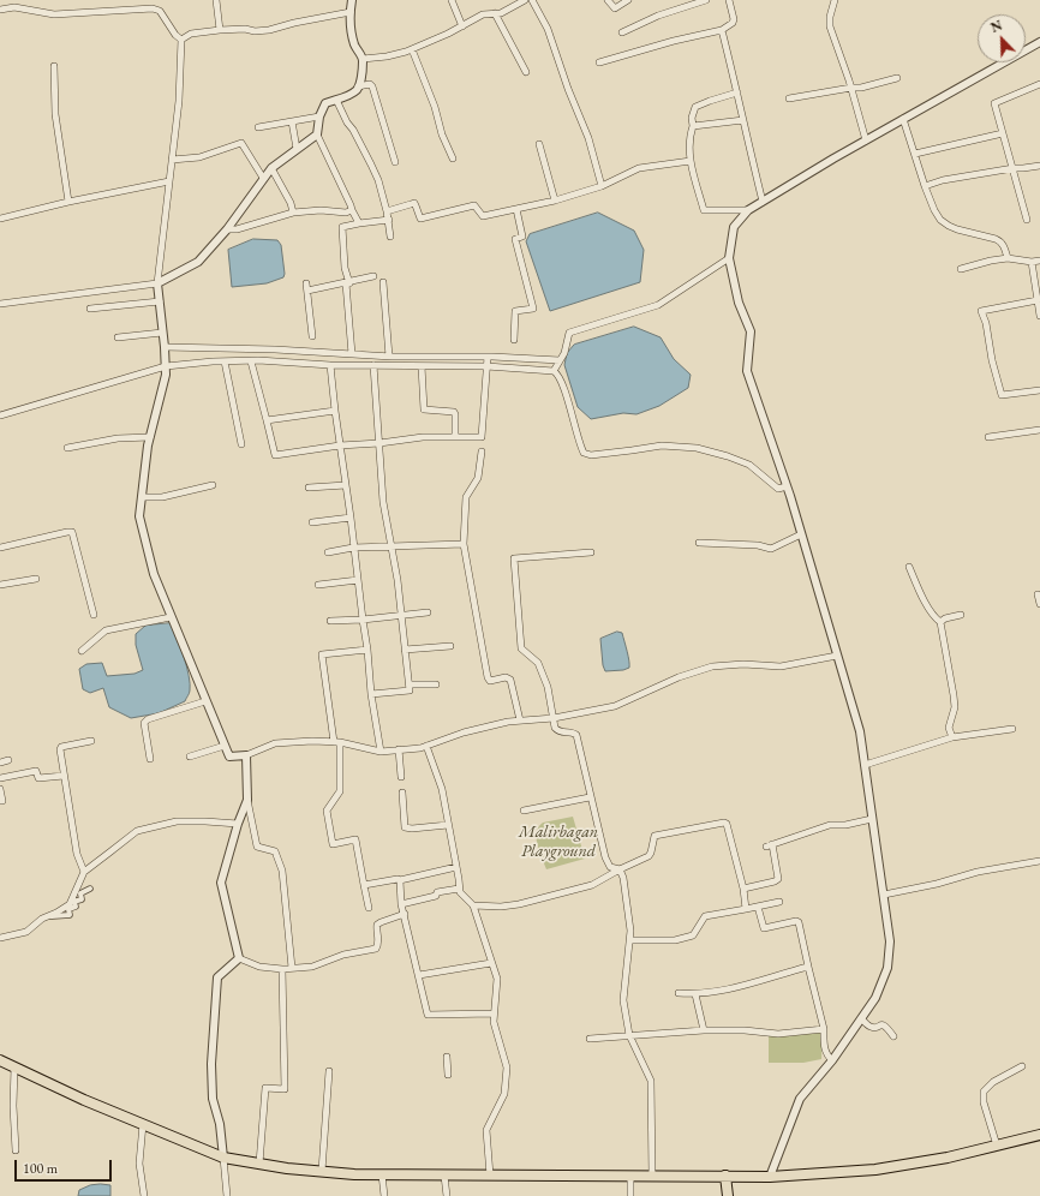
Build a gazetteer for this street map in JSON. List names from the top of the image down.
{
  "parks": ["Malirbagan Playground"],
  "scale_bar": "100 m",
  "north": "top left"
}
